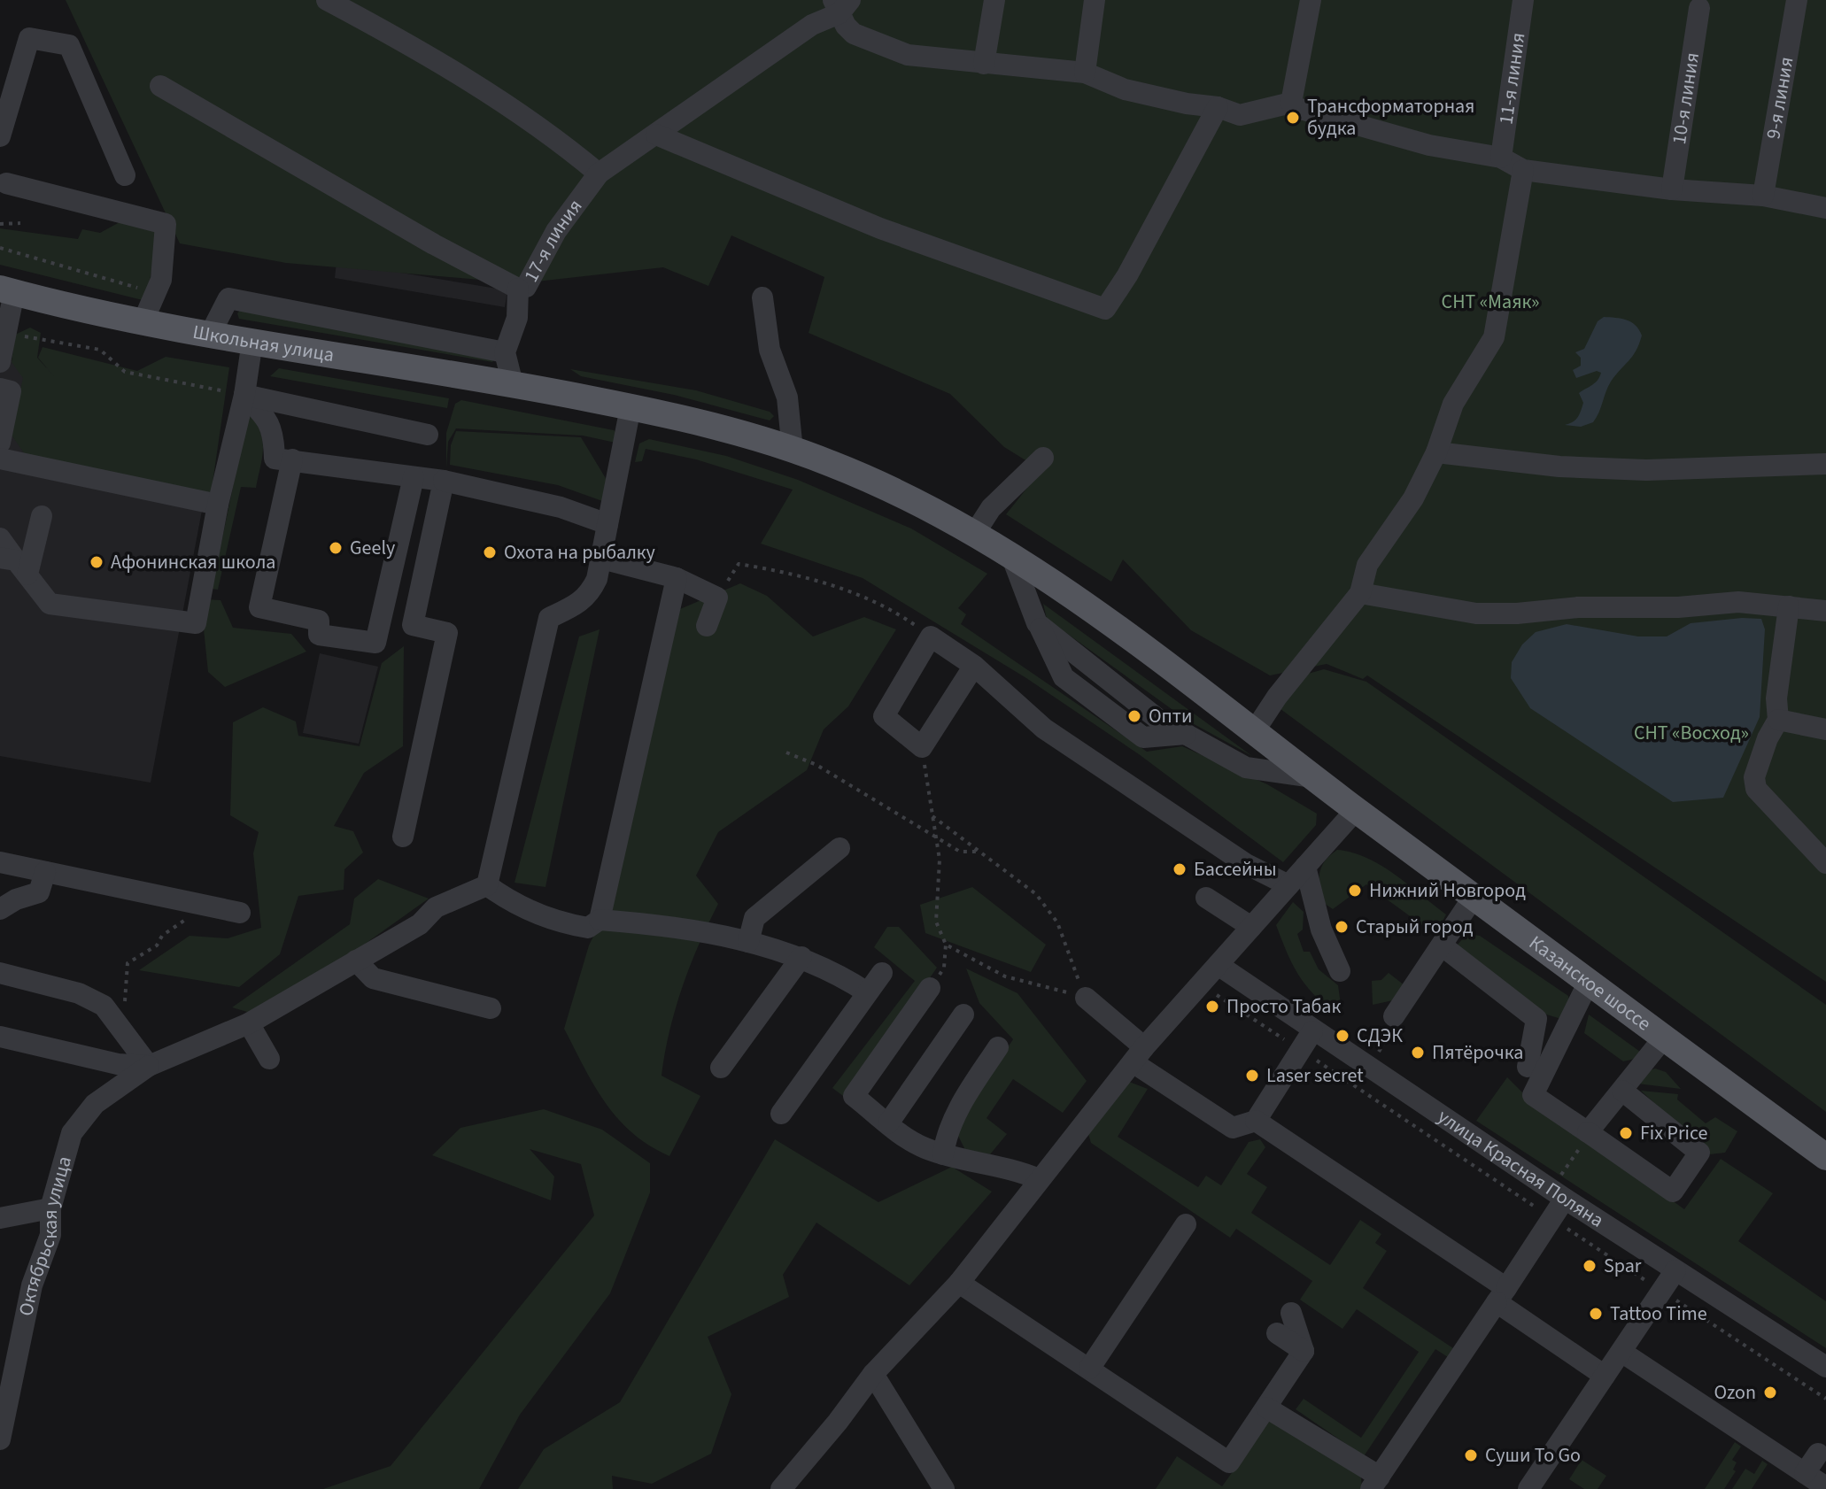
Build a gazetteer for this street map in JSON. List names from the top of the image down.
{
  "streets": {
    "main road": ["Школьная улица", "Казанское шоссе"],
    "street": [
      "11-я линия",
      "9-я линия",
      "10-я линия",
      "17-я линия",
      "улица Красная Поляна",
      "Октябрьская улица"
    ]
  },
  "parks": ["СНТ «Маяк»", "СНТ «Восход»"],
  "places": [
    "Трансформаторная будка",
    "Geely",
    "Охота на рыбалку",
    "Афонинская школа",
    "Опти",
    "Бассейны",
    "Нижний Новгород",
    "Старый город",
    "Просто Табак",
    "СДЭК",
    "Пятёрочка",
    "Laser secret",
    "Fix Price",
    "Spar",
    "Tattoo Time",
    "Ozon",
    "Суши To Go"
  ]
}
